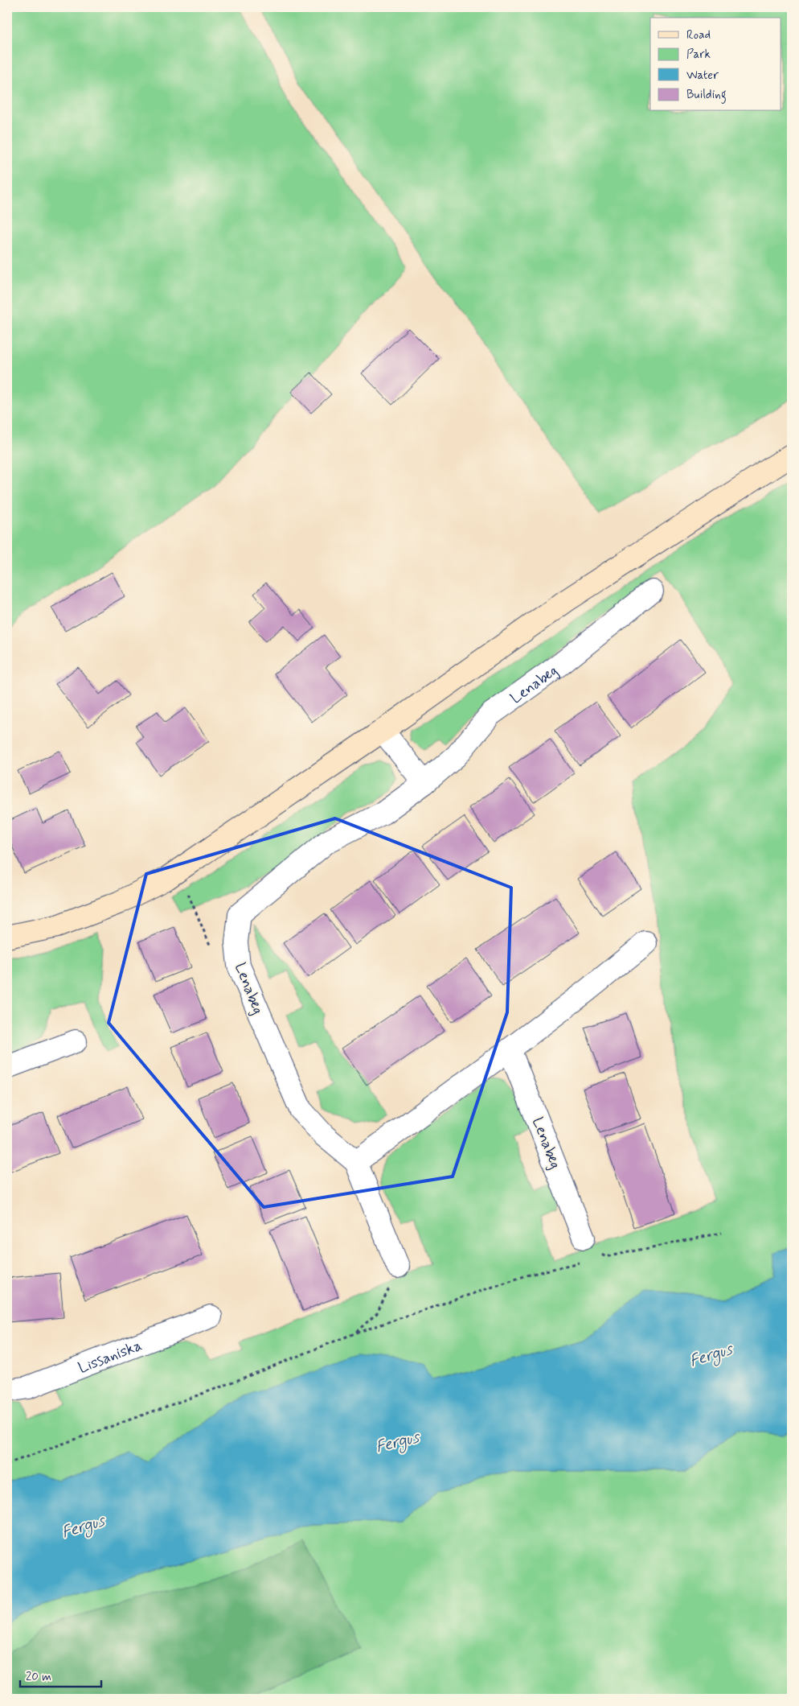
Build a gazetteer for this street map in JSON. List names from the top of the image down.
{
  "streets": {
    "street": ["Lenabeg", "Lissaniska"]
  },
  "water": ["Fergus"],
  "legend": [
    "Road",
    "Park",
    "Water",
    "Building"
  ],
  "scale_bar": "20 m"
}
